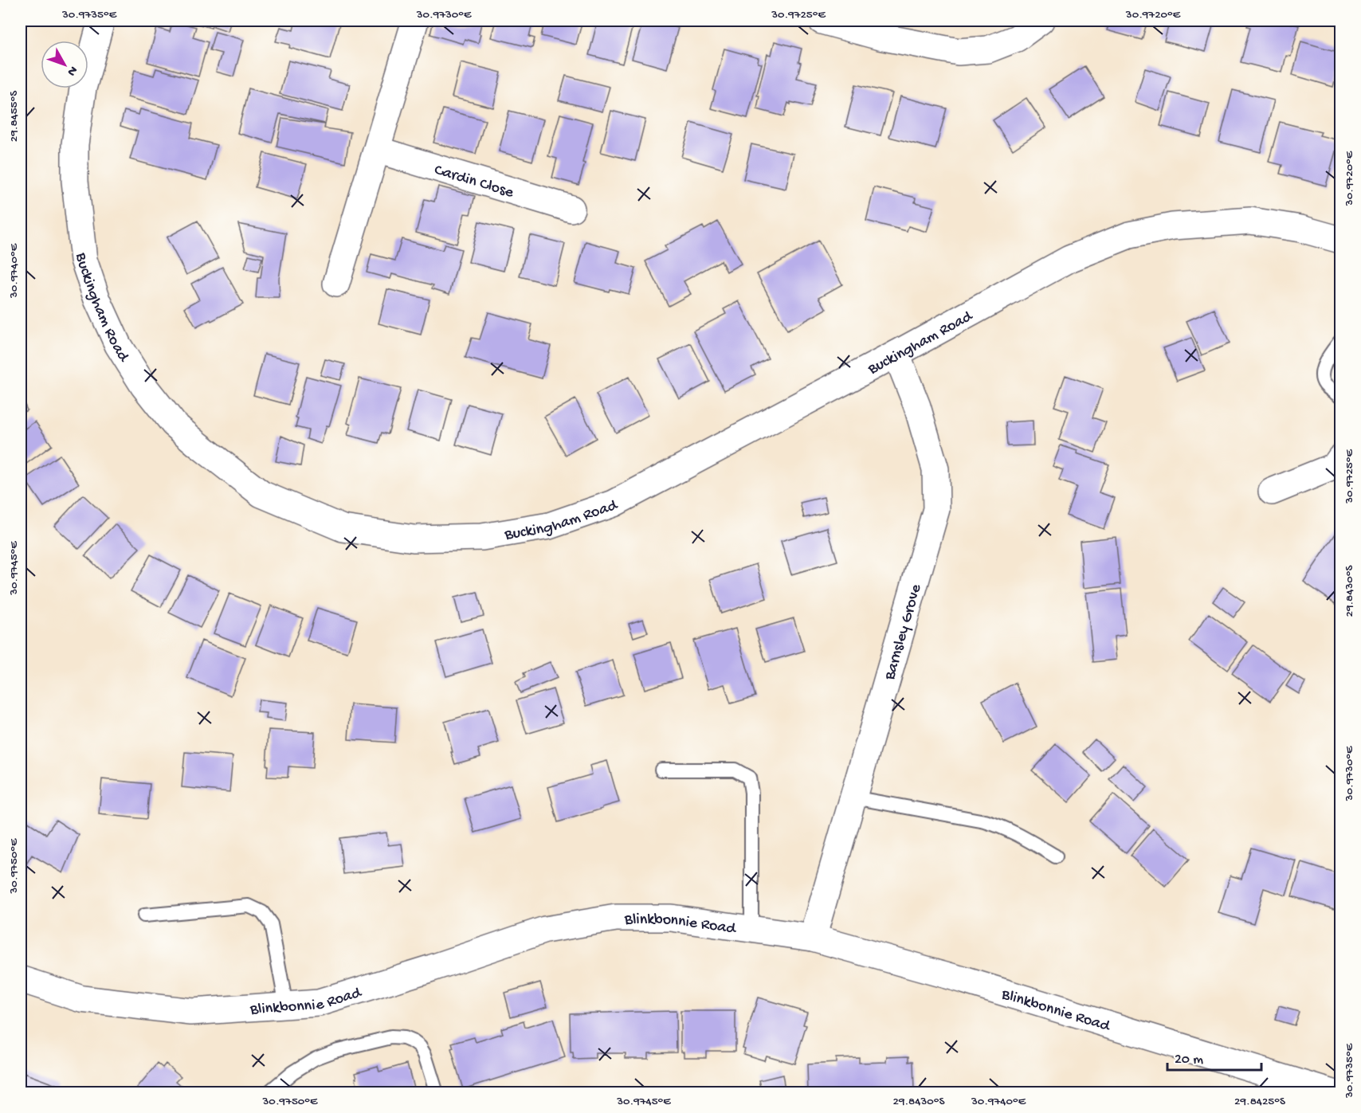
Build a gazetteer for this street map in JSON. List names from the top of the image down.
{
  "streets": {
    "street": [
      "Cardin Close",
      "Buckingham Road",
      "Barnsley Grove",
      "Blinkbonnie Road"
    ]
  },
  "crossings": [
    ["Buckingham Road", "Barnsley Grove"],
    ["Barnsley Grove", "Blinkbonnie Road"]
  ],
  "scale_bar": "20 m",
  "north": "bottom right",
  "coordinates": [
    "30.9735°E",
    "30.9730°E",
    "30.9725°E",
    "30.9720°E",
    "29.8455°S",
    "30.9740°E",
    "30.9745°E",
    "29.8430°S",
    "30.9750°E",
    "29.8425°S"
  ]
}
